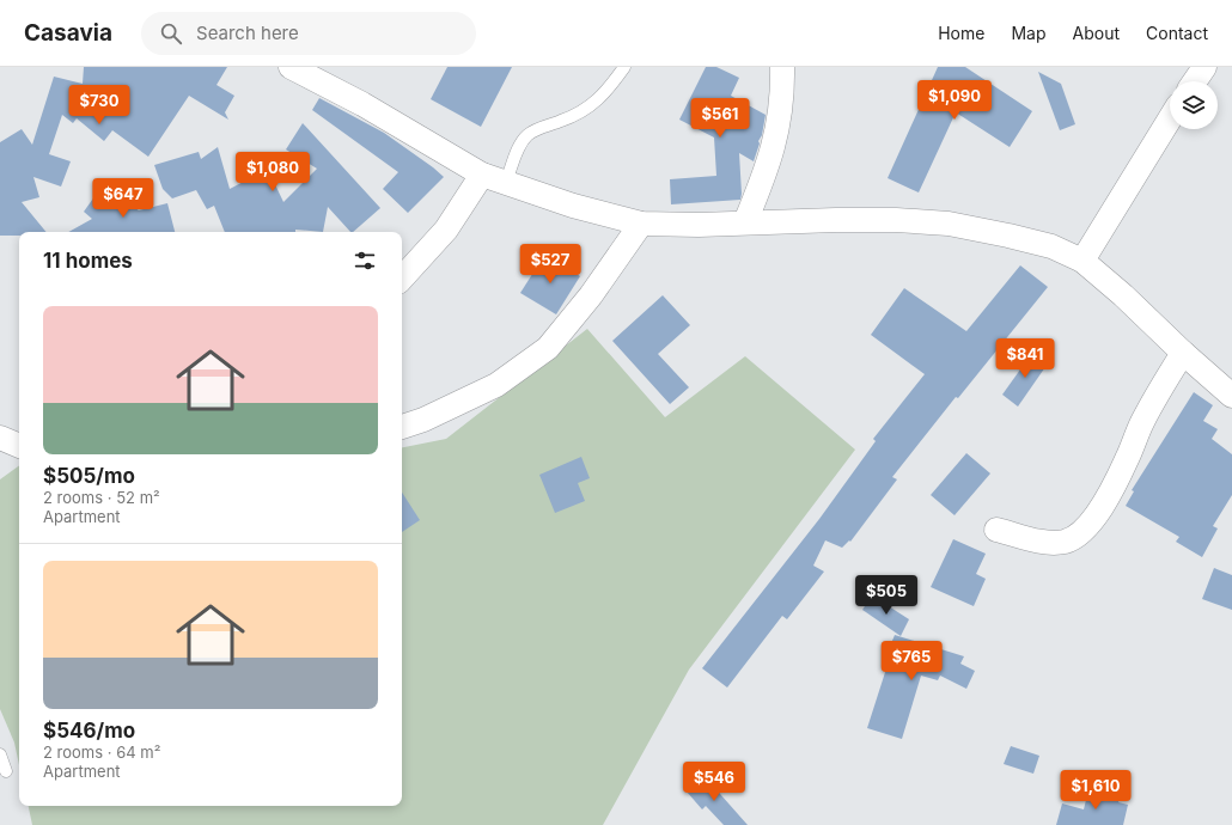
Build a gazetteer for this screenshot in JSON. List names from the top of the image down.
{
  "page": {
    "header": "Casavia",
    "search": "Search here",
    "nav": [
      "Home",
      "Map",
      "About",
      "Contact"
    ],
    "price": [
      "$1,090",
      "$730",
      "$561",
      "$1,080",
      "$647",
      "$527",
      "$841",
      "$505",
      "$765",
      "$546",
      "$1,610"
    ],
    "heading": "11 homes",
    "list": [
      {
        "name": "$505/mo",
        "note": "2 rooms · 52 m² · Apartment"
      },
      {
        "name": "$546/mo",
        "note": "2 rooms · 64 m² · Apartment"
      }
    ]
  }
}
